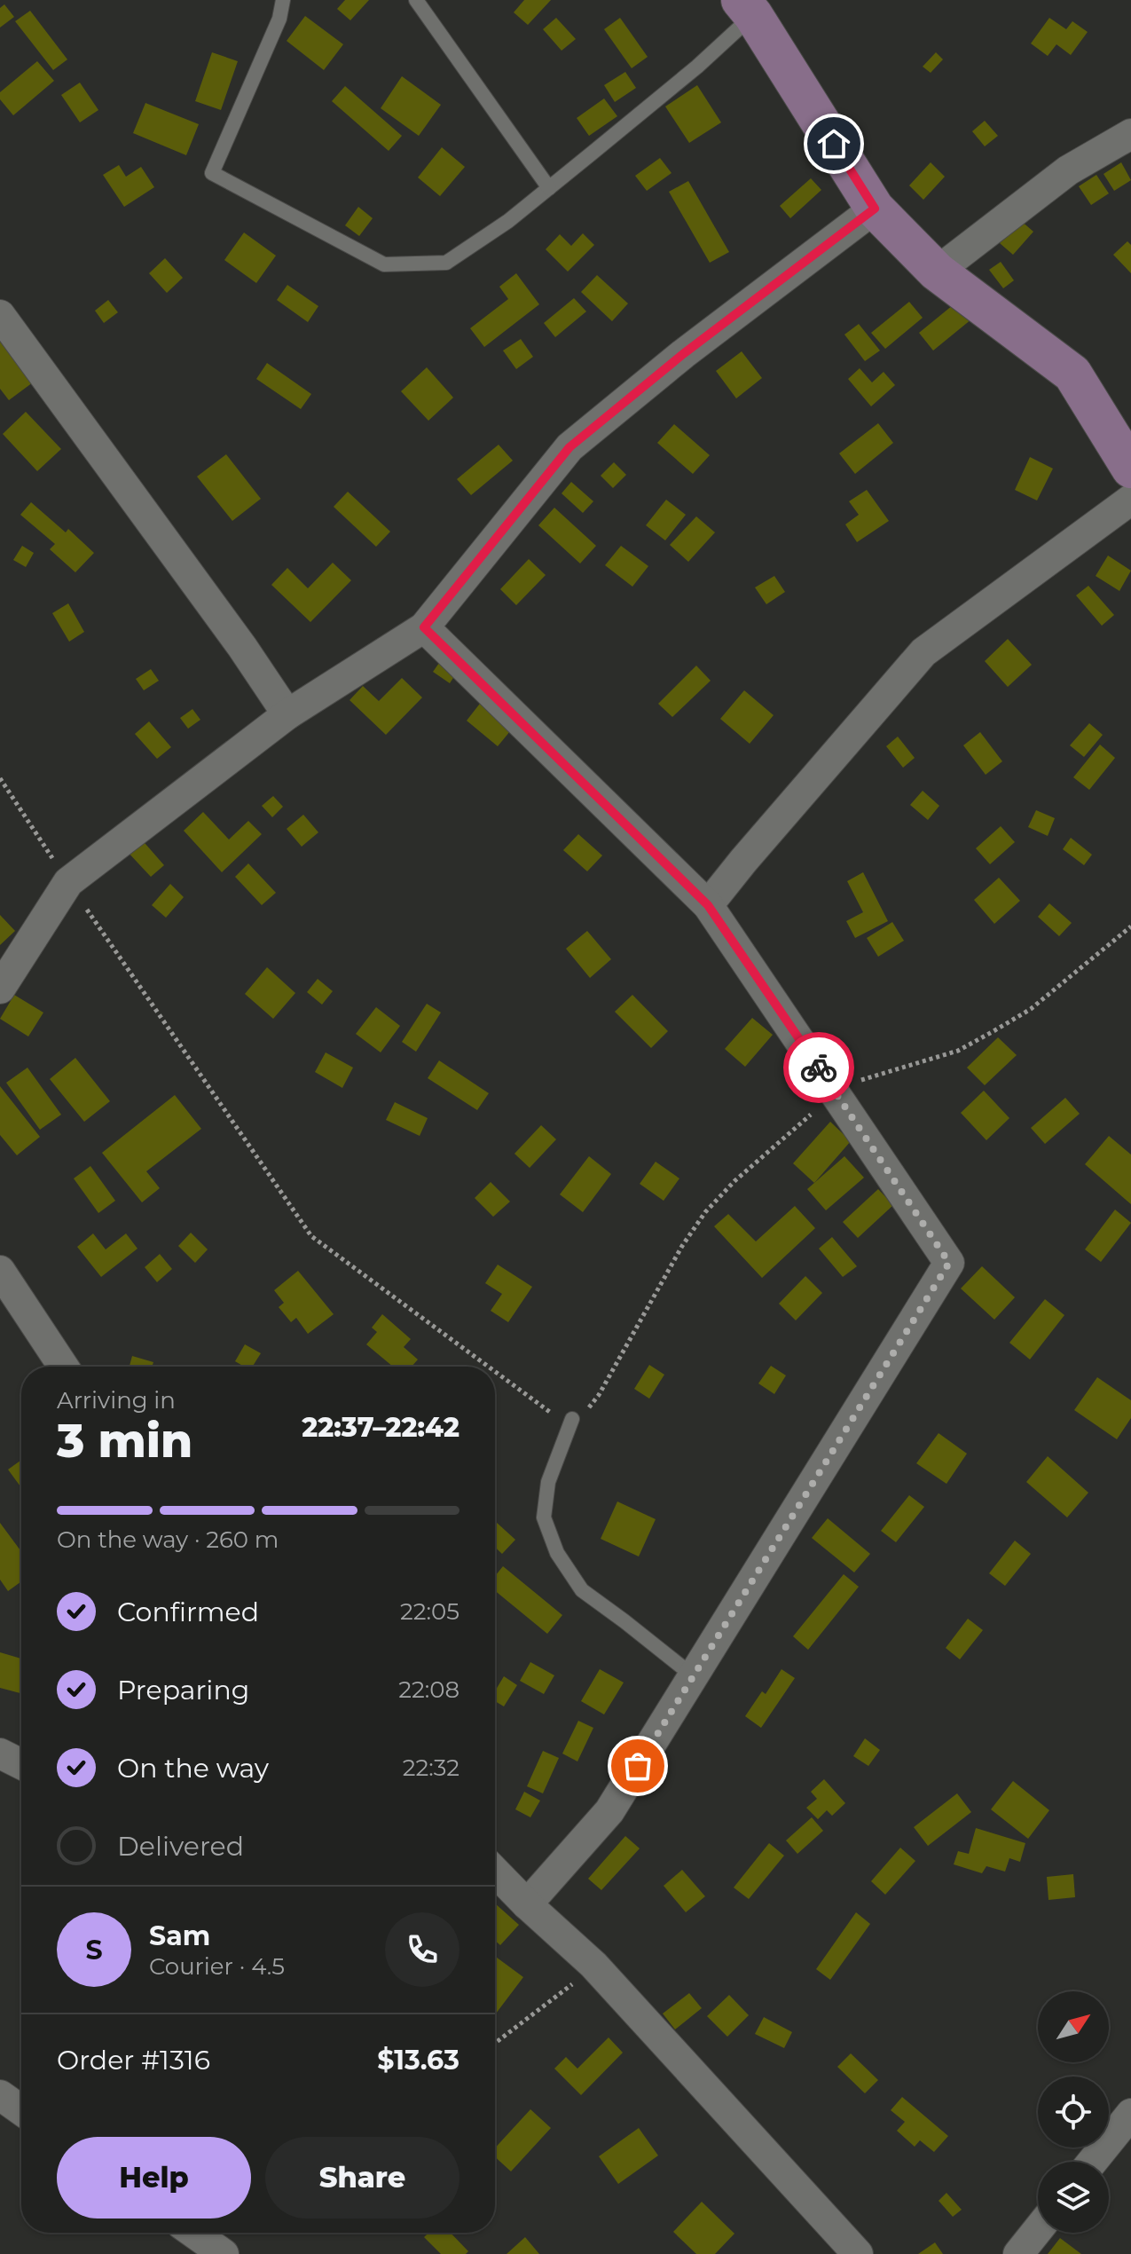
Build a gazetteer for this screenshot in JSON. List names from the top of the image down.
{
  "north": "top right",
  "page": {
    "heading": ["3 min", "Arriving in", "22:37–22:42"],
    "panel": [
      "Sam",
      "Courier · 4.5",
      "Order #1316",
      "$13.63"
    ],
    "bar": "On the way · 260 m",
    "list": [
      ["Confirmed", "22:05"],
      ["Preparing", "22:08"],
      ["On the way", "22:32"],
      "Delivered"
    ],
    "round": "S",
    "buttons": ["Help", "Share"]
  }
}
